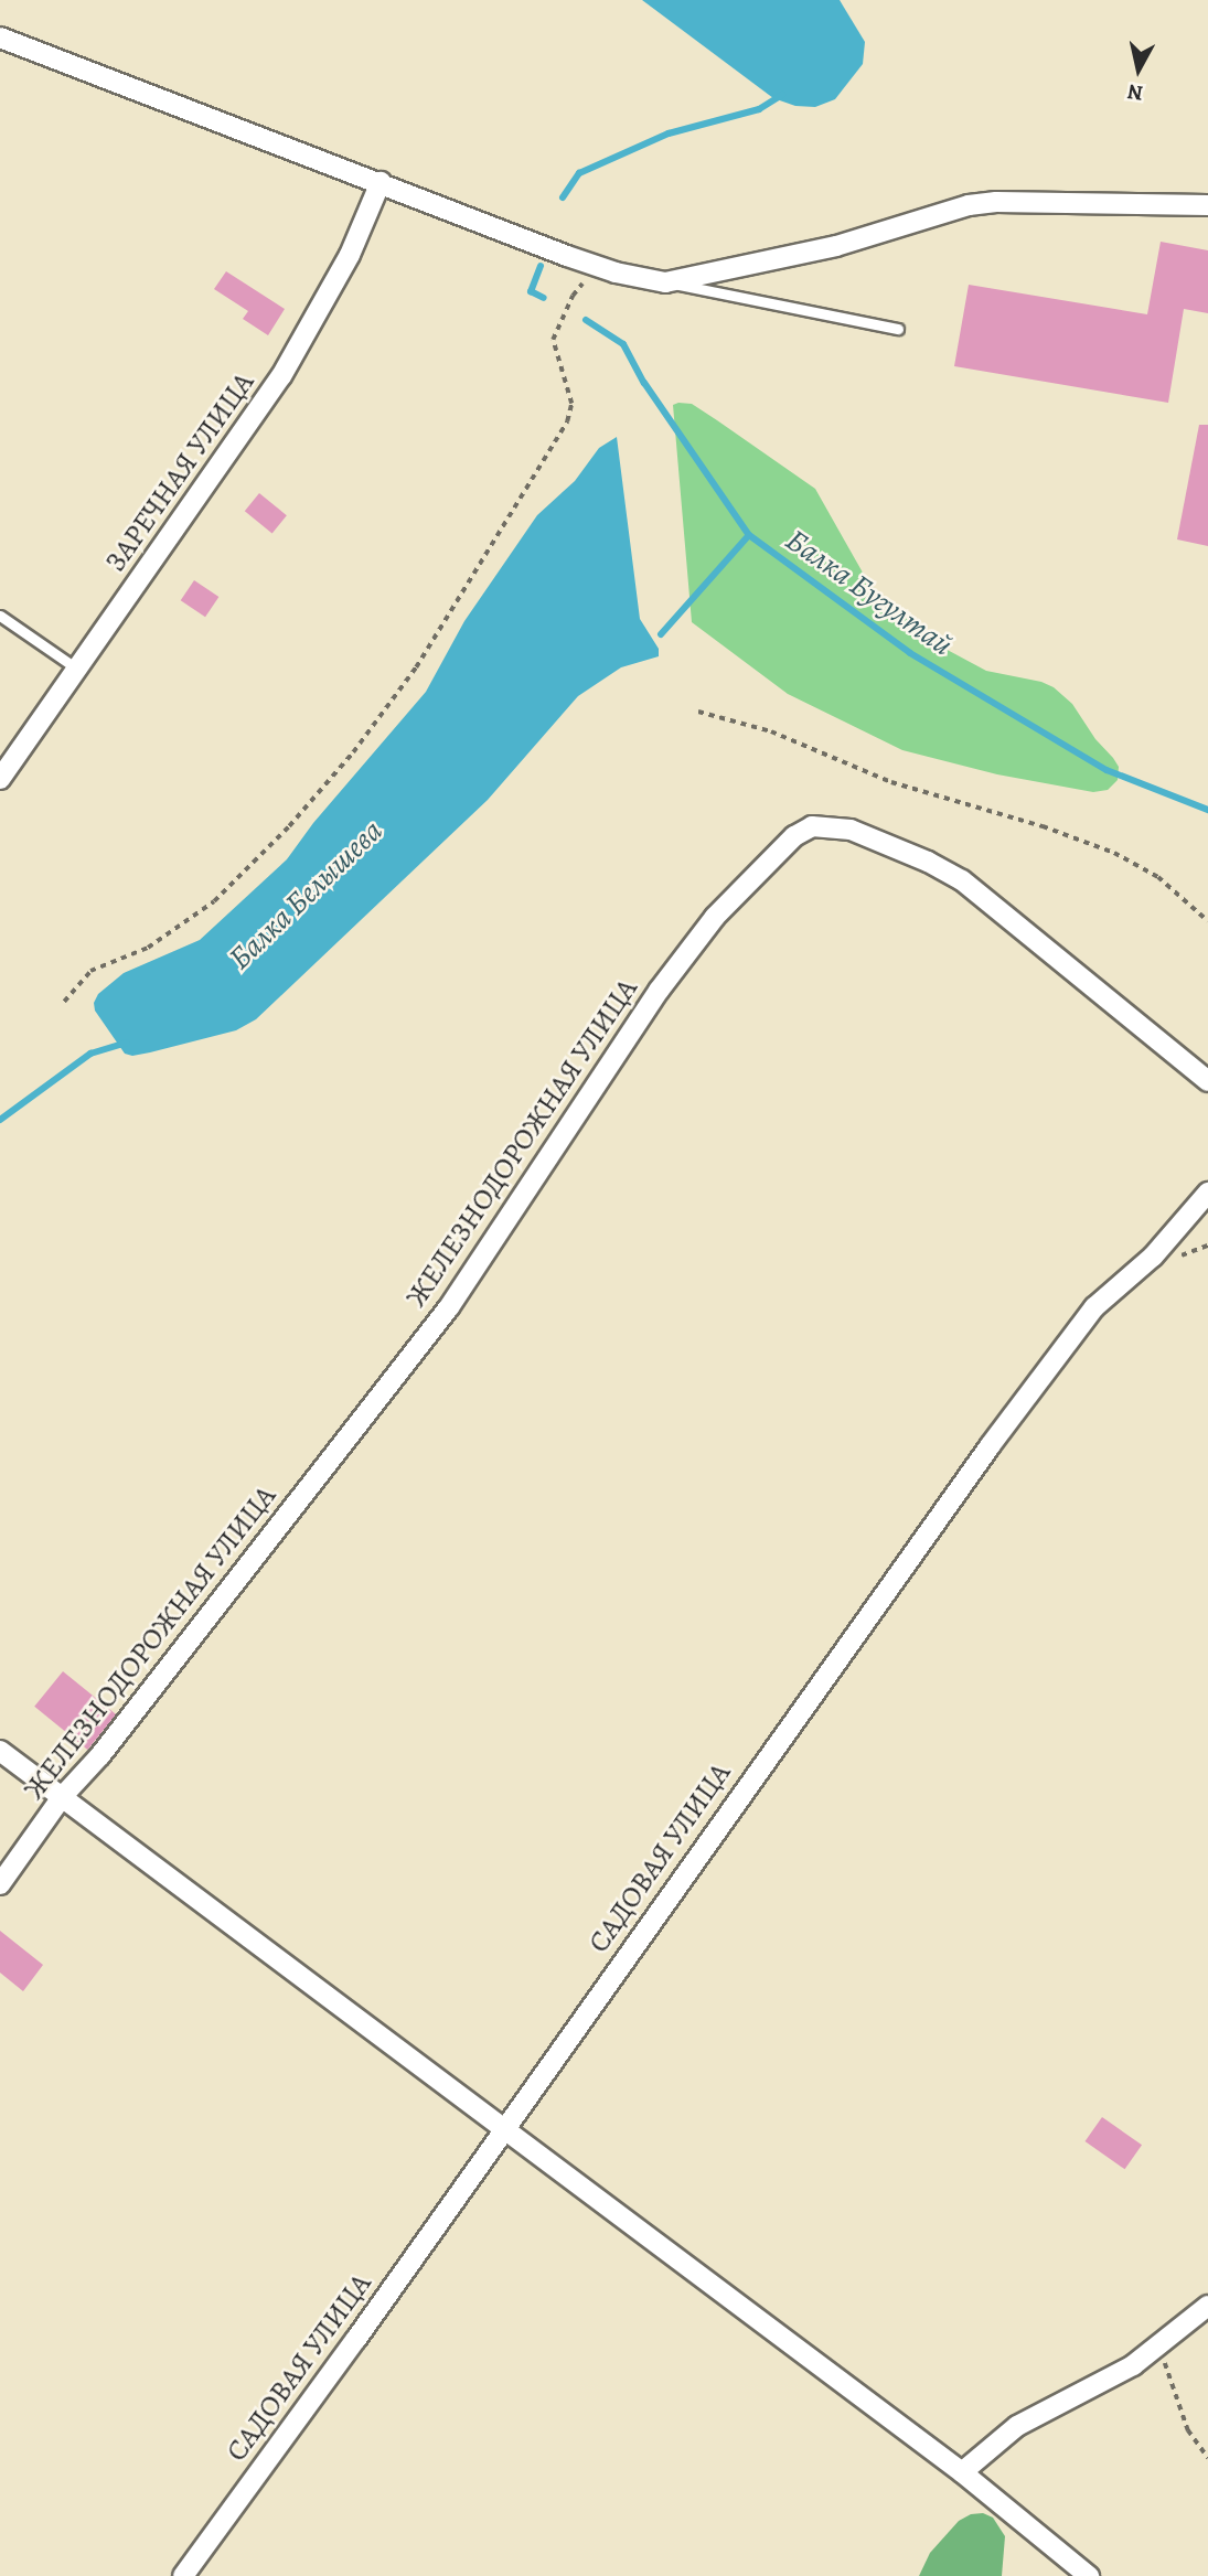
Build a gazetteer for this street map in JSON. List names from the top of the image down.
{
  "streets": {
    "street": ["ЗАРЕЧНАЯ УЛИЦА", "ЖЕЛЕЗНОДОРОЖНАЯ УЛИЦА", "САДОВАЯ УЛИЦА"]
  },
  "water": ["Балка Бугултай", "Балка Белышева"],
  "north": "bottom"
}
